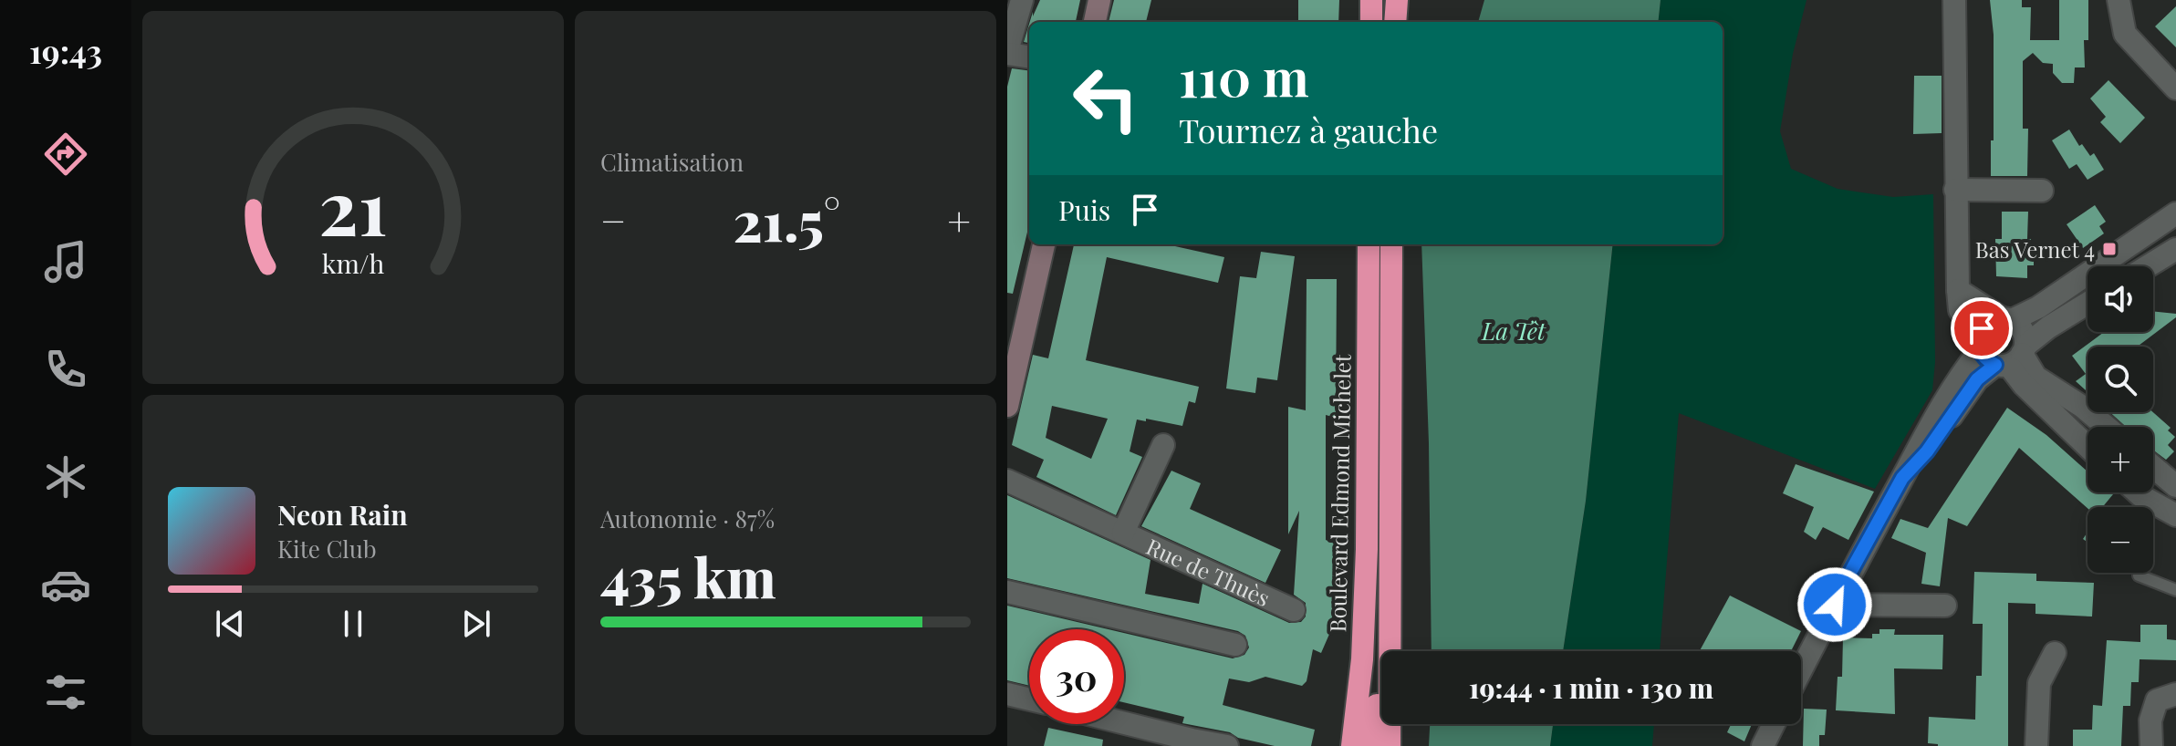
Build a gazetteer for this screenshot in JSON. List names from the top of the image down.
{
  "streets": {
    "highway": ["Boulevard Edmond Michelet"],
    "street": ["Rue de Thuès"]
  },
  "water": ["La Têt"],
  "places": {
    "transit": ["Bas Vernet 4"]
  },
  "page": {
    "tabs": "19:43",
    "tile": [
      "Climatisation",
      ["Autonomie · 87%", "435 km"]
    ],
    "turn": ["110 m", "Tournez à gauche"],
    "then": "Puis",
    "heat": ["−", "21.5°", "+"],
    "map_buttons": ["+", "−"],
    "song": ["Neon Rain", "Kite Club"],
    "limit": "30",
    "trip": "19:44 · 1 min · 130 m",
    "gauge": ["21", "km/h"]
  }
}
